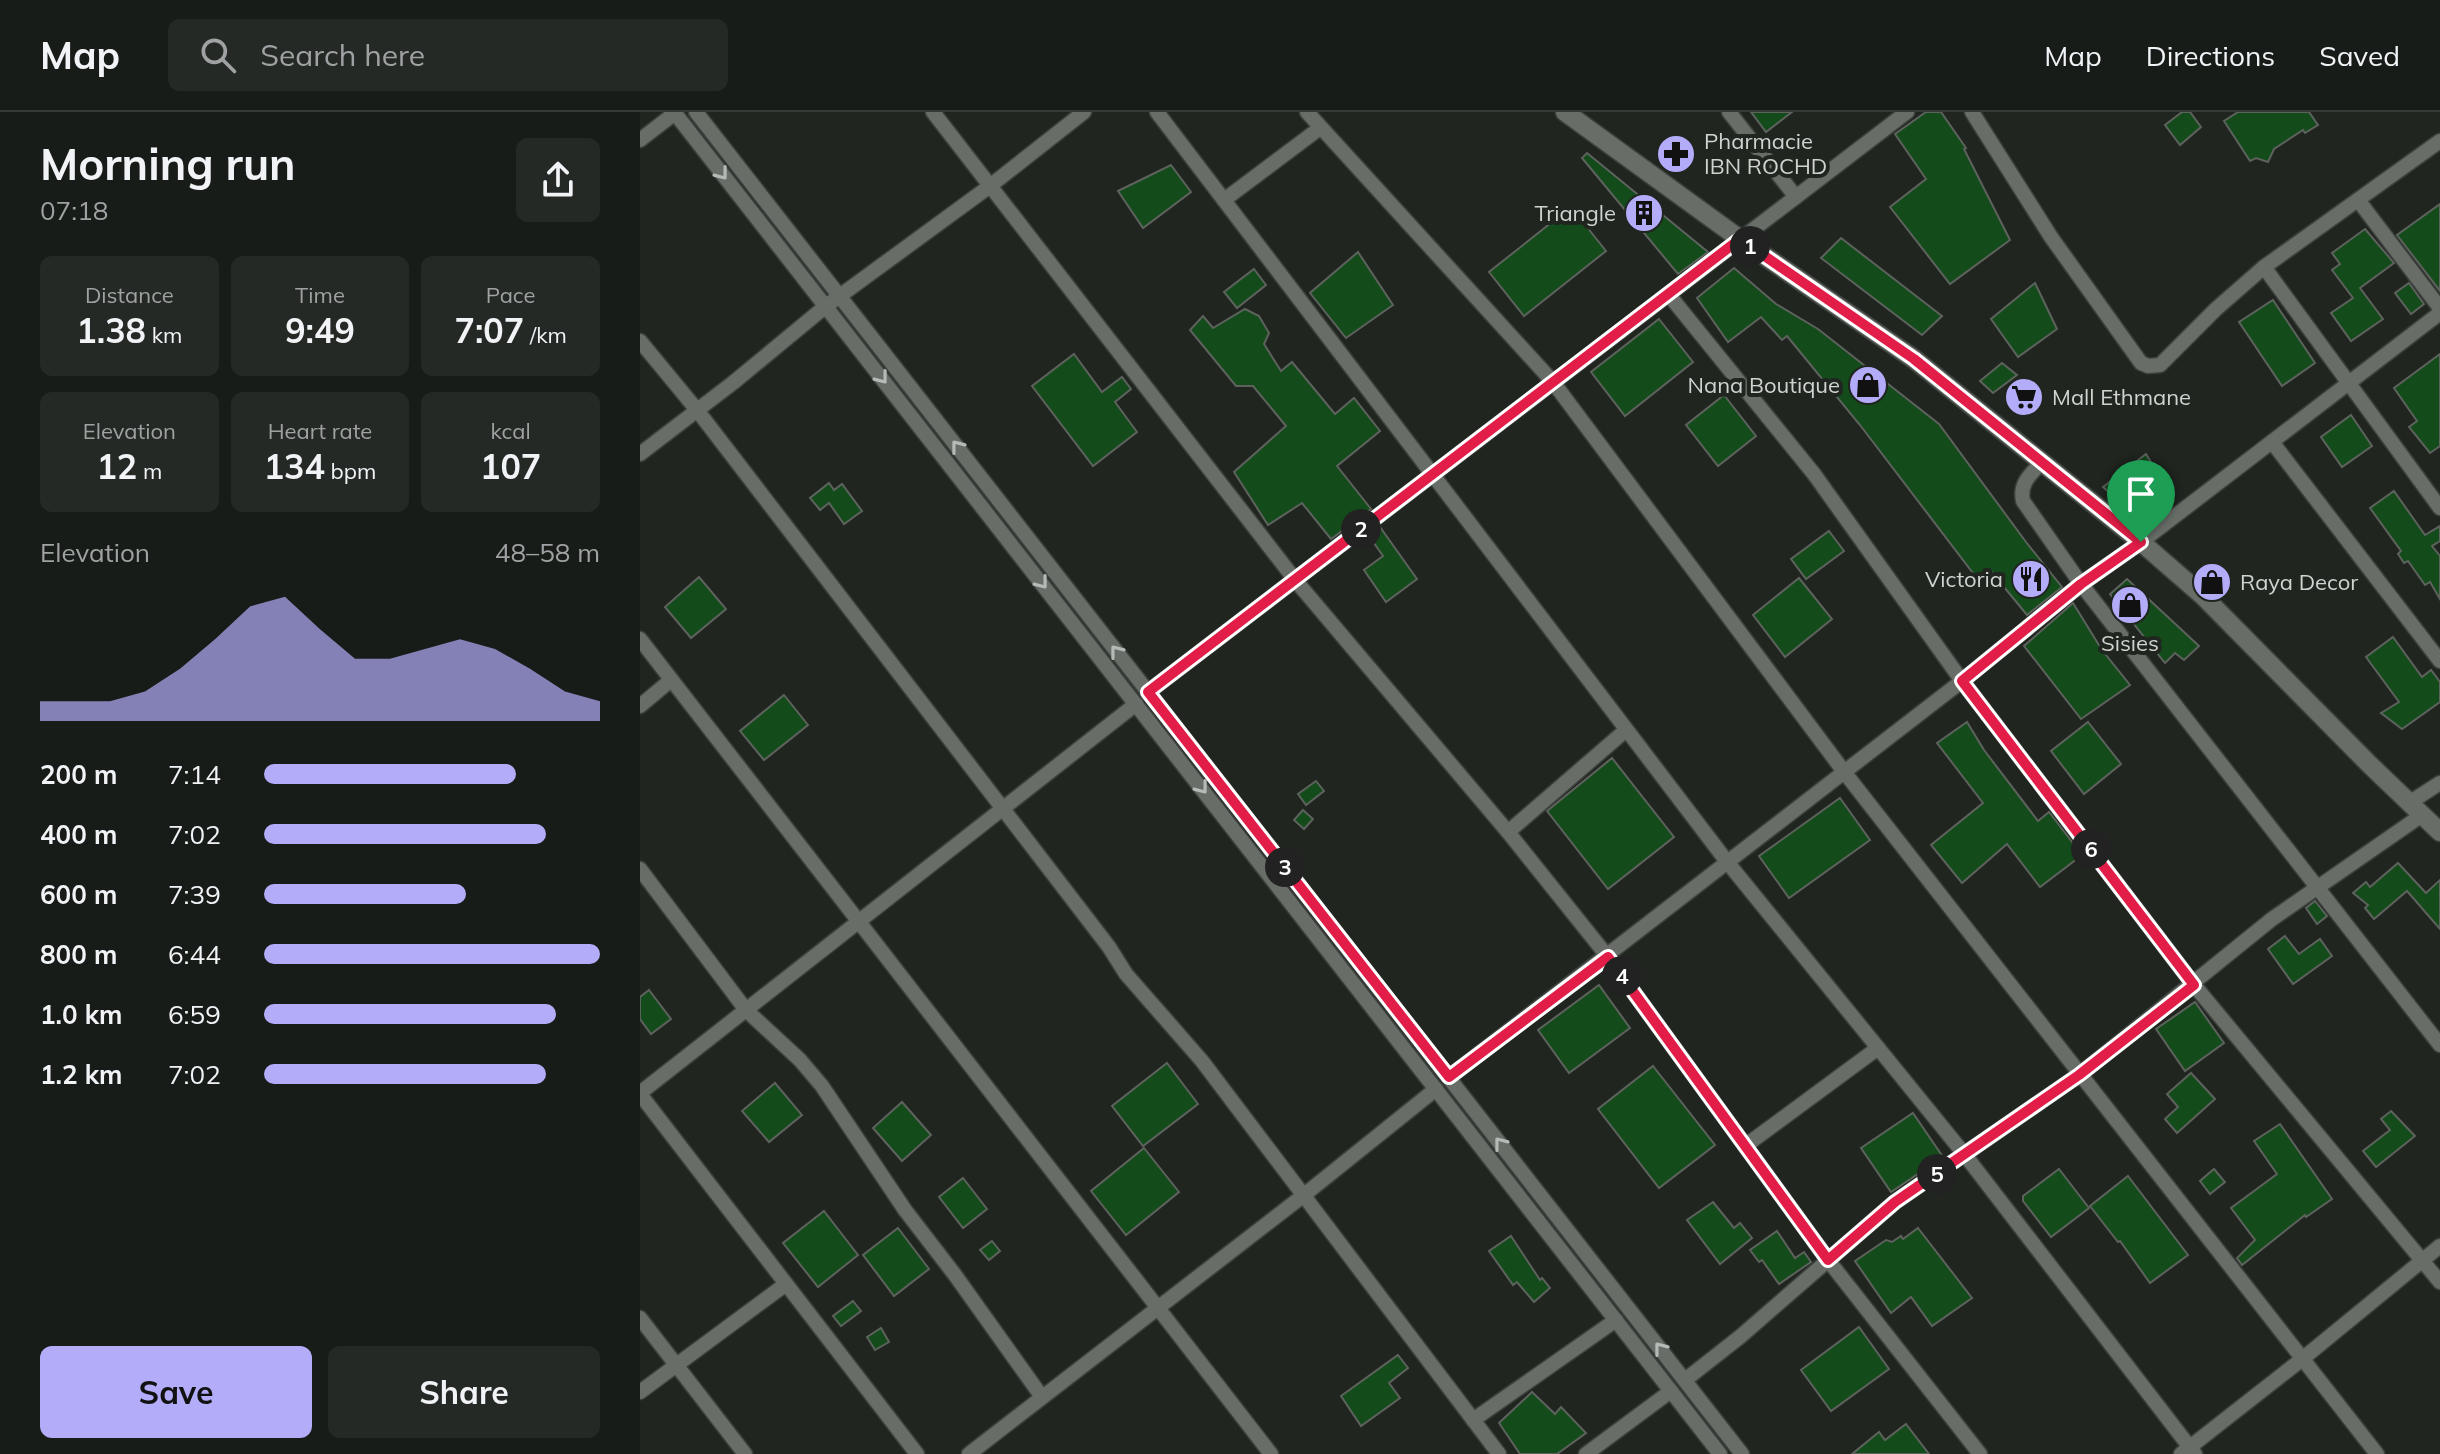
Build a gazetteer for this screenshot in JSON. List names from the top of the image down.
{
  "places": {
    "pharmacy": ["Pharmacie IBN ROCHD"],
    "building": ["Triangle"],
    "shop": ["Nana Boutique", "Raya Decor", "Sisies"],
    "supermarket": ["Mall Ethmane"],
    "restaurant": ["Victoria"]
  },
  "page": {
    "header": "Map",
    "search": "Search here",
    "nav": ["Map", "Directions", "Saved"],
    "heading": ["Morning run", "07:18"],
    "pins": [
      "1",
      "2",
      "6",
      "3",
      "4",
      "5"
    ],
    "stats": [
      ["Distance", "1.38 km"],
      ["Time", "9:49"],
      ["Pace", "7:07 /km"],
      ["Elevation", "12 m"],
      ["Heart rate", "134 bpm"],
      ["kcal", "107"]
    ],
    "chart": ["Elevation", "48–58 m"],
    "list": [
      {
        "name": "200 m",
        "note": "7:14"
      },
      {
        "name": "400 m",
        "note": "7:02"
      },
      {
        "name": "600 m",
        "note": "7:39"
      },
      {
        "name": "800 m",
        "note": "6:44"
      },
      {
        "name": "1.0 km",
        "note": "6:59"
      },
      {
        "name": "1.2 km",
        "note": "7:02"
      }
    ],
    "buttons": ["Save", "Share"]
  }
}
